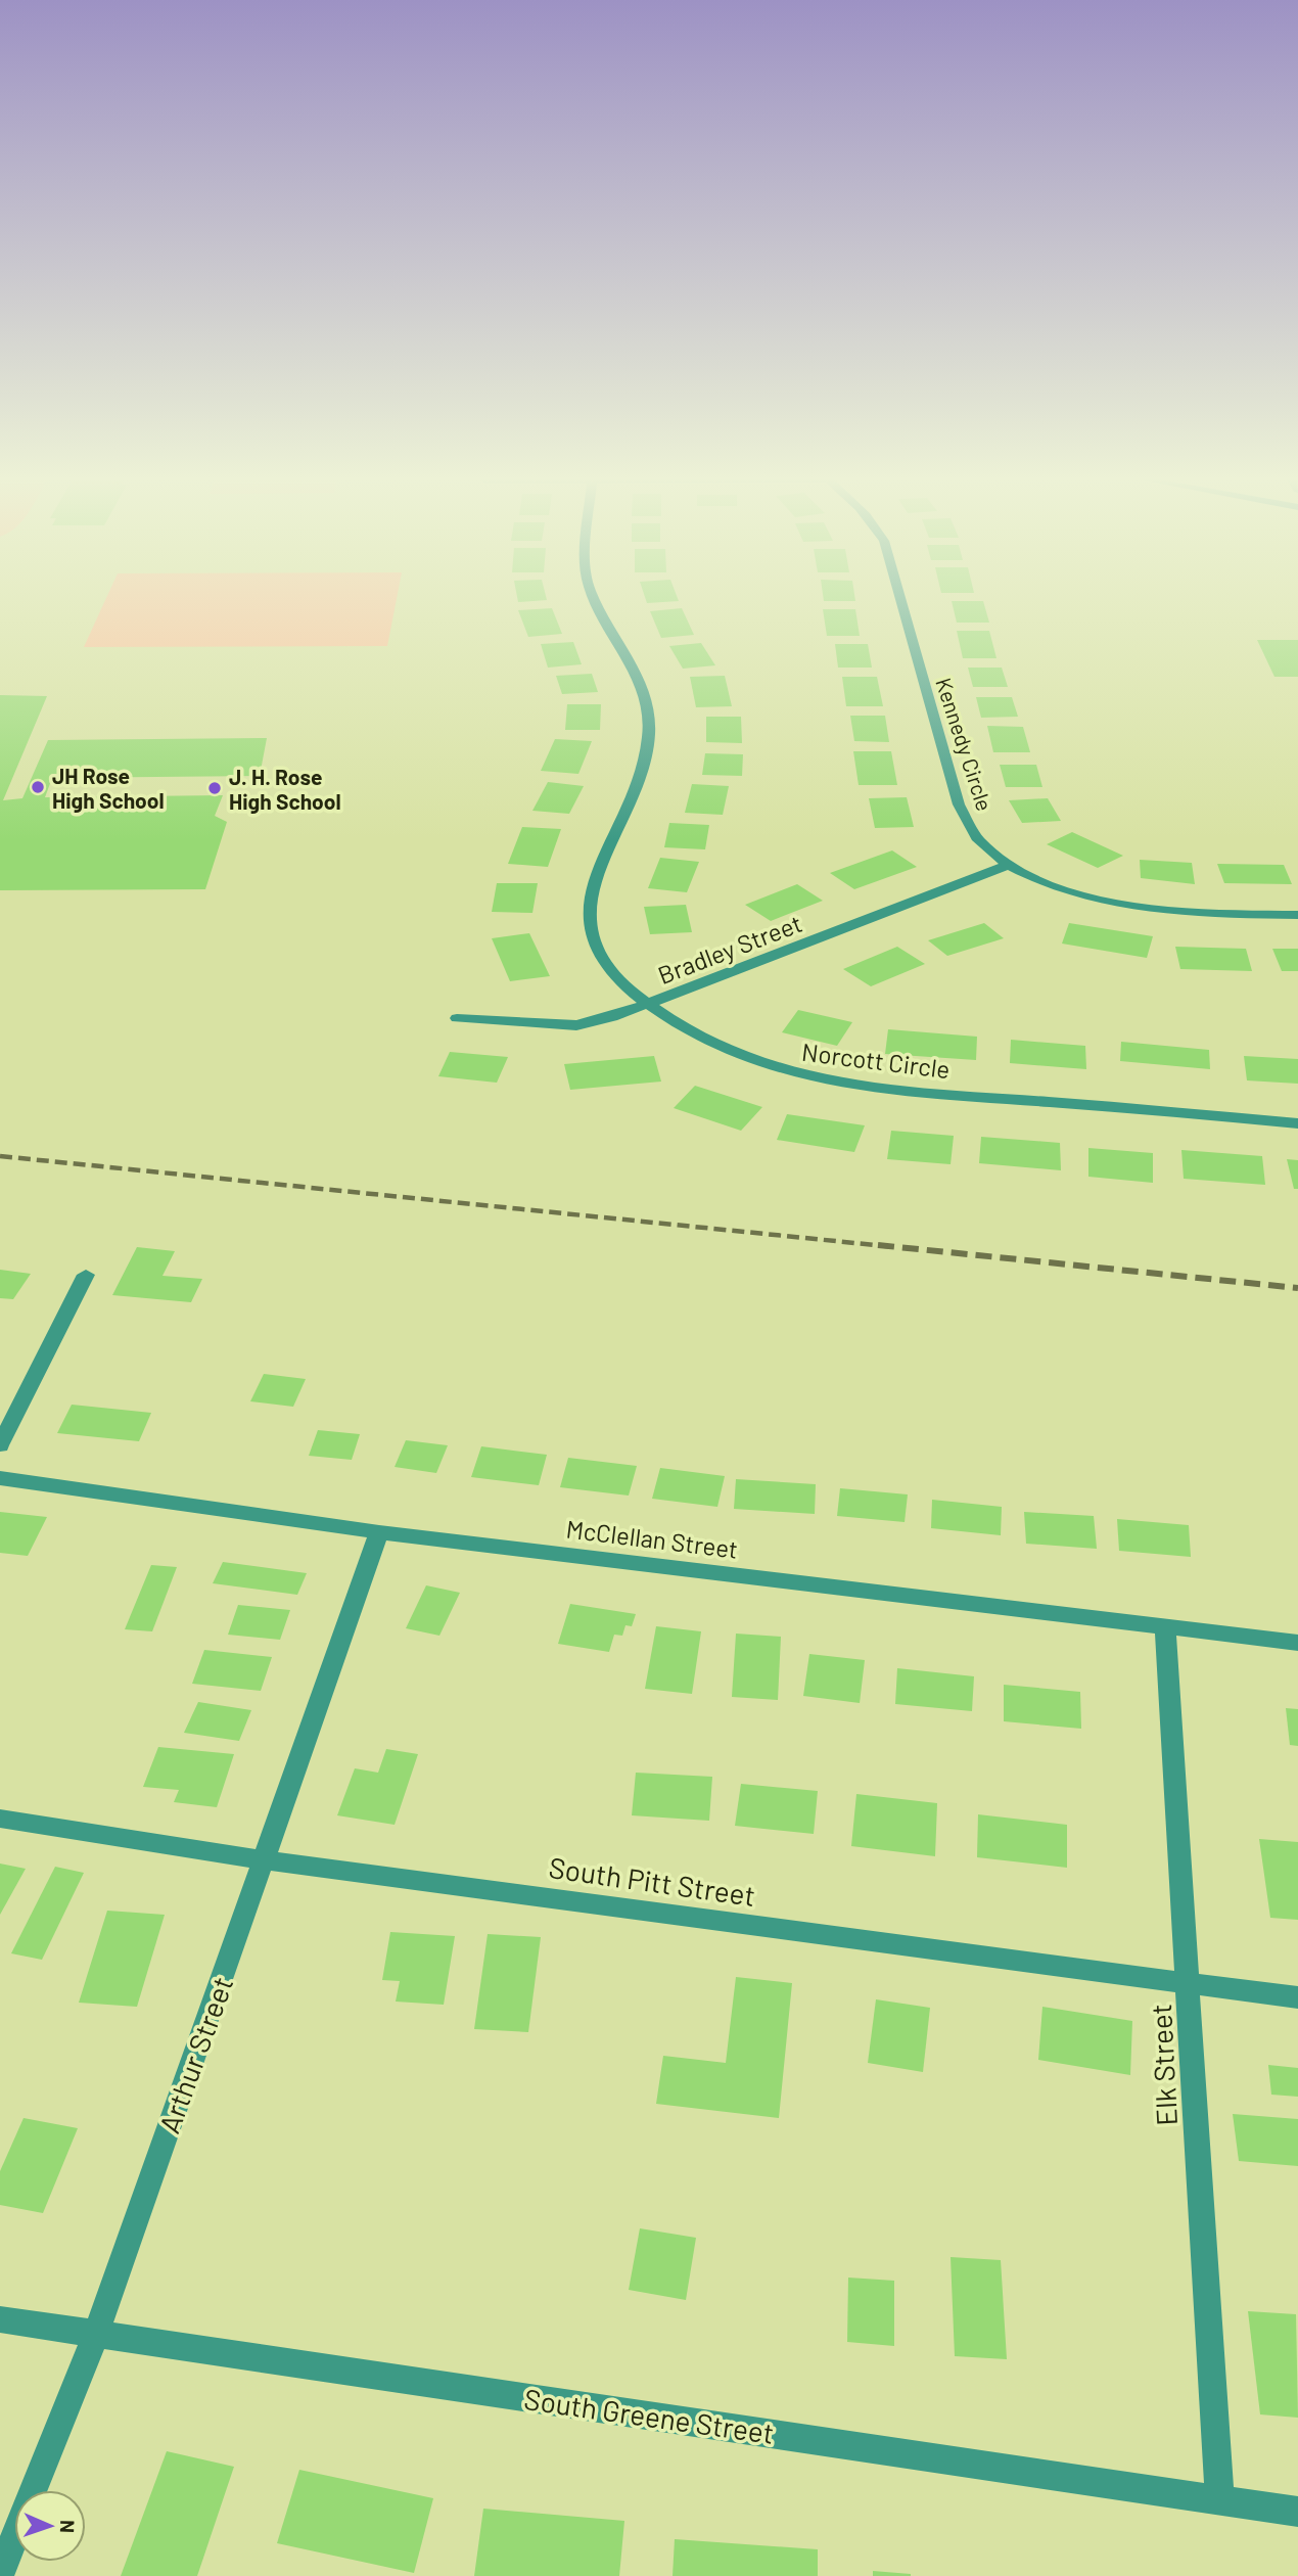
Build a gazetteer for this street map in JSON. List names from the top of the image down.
{
  "streets": {
    "street": [
      "Kennedy Circle",
      "Bradley Street",
      "Norcott Circle",
      "McClellan Street",
      "South Pitt Street",
      "Arthur Street",
      "Elk Street",
      "South Greene Street"
    ]
  },
  "crossings": [
    ["Kennedy Circle", "Bradley Street"],
    ["Bradley Street", "Norcott Circle"],
    ["McClellan Street", "Arthur Street"],
    ["McClellan Street", "Elk Street"],
    ["South Pitt Street", "Arthur Street"],
    ["South Pitt Street", "Elk Street"],
    ["Arthur Street", "South Greene Street"],
    ["Elk Street", "South Greene Street"]
  ],
  "places": ["JH Rose High School", "J. H. Rose High School"],
  "north": "right"
}
